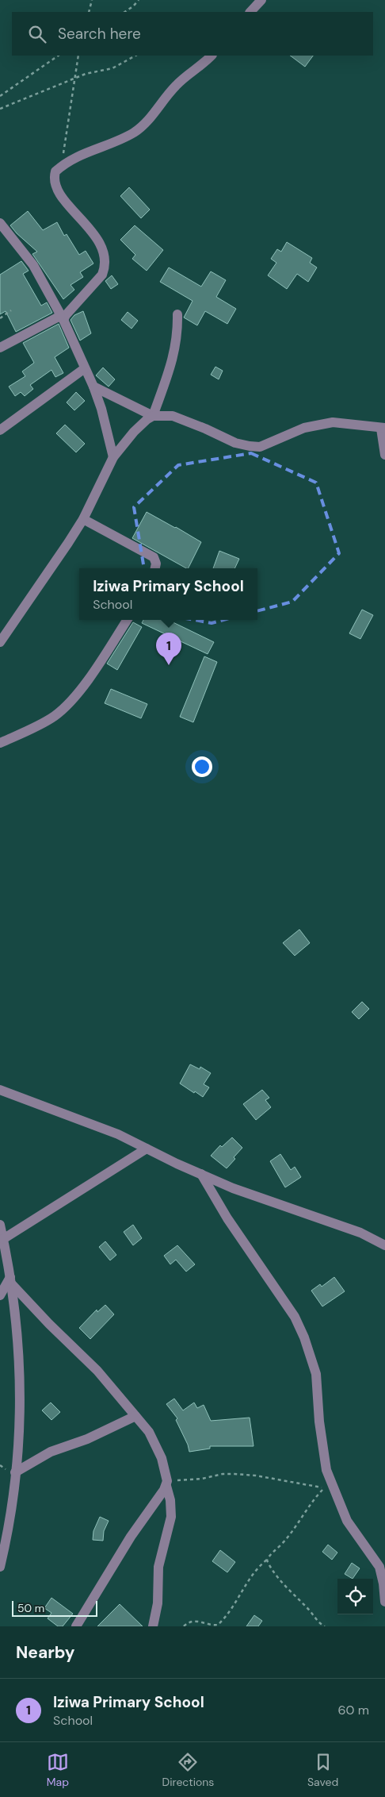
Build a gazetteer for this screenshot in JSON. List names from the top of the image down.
{
  "scale_bar": "50 m",
  "page": {
    "search": "Search here",
    "popup": ["Iziwa Primary School", "School"],
    "pins": "1",
    "scale": "50 m",
    "heading": "Nearby",
    "list": [
      {
        "mark": "1",
        "name": "Iziwa Primary School",
        "note": "School",
        "value": "60 m"
      }
    ],
    "nav": ["Map", "Directions", "Saved"]
  }
}
